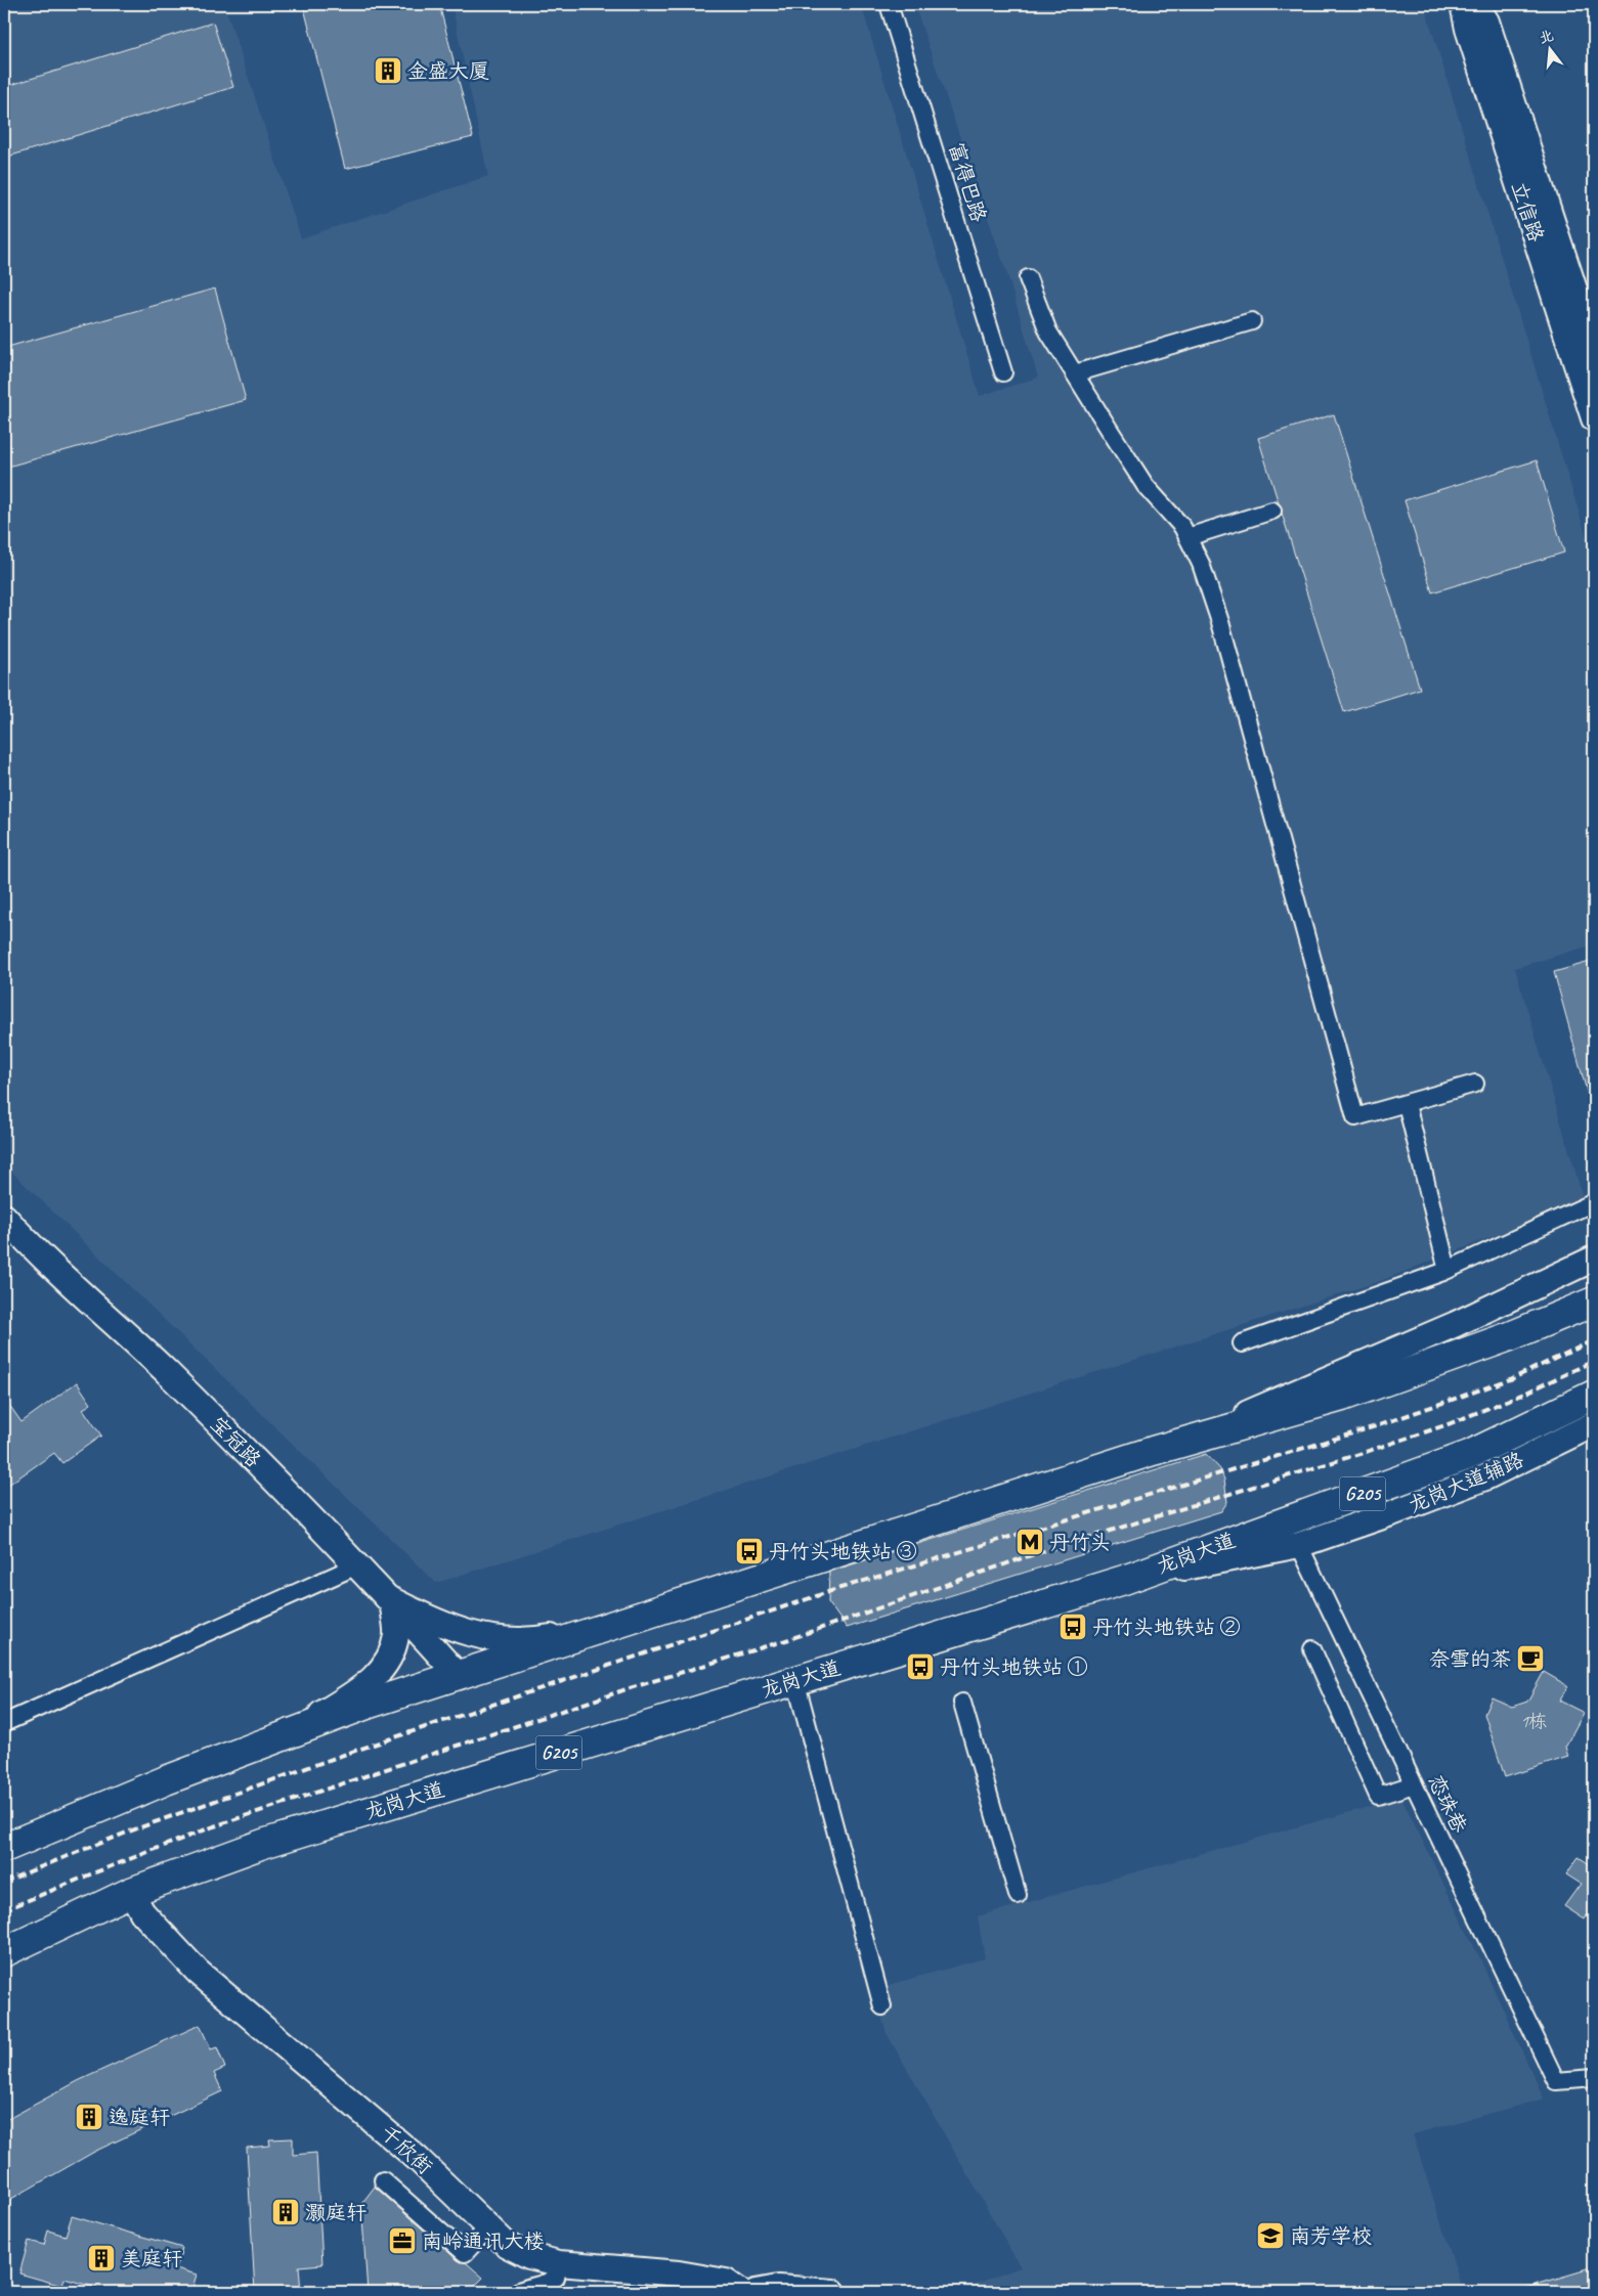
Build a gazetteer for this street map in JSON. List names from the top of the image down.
{
  "streets": {
    "highway": ["G205", "龙岗大道"],
    "street": [
      "富得巴路",
      "立信路",
      "宝冠路",
      "龙岗大道辅路",
      "恋珠巷",
      "千欣街"
    ]
  },
  "crossings": [
    ["龙岗大道辅路", "龙岗大道"],
    ["龙岗大道辅路", "恋珠巷"],
    ["龙岗大道", "千欣街"]
  ],
  "places": {
    "building": [
      "金盛大厦",
      "逸庭轩",
      "灏庭轩",
      "美庭轩"
    ],
    "metro station": ["丹竹头"],
    "bus stop": ["丹竹头地铁站 ③", "丹竹头地铁站 ②", "丹竹头地铁站 ①"],
    "cafe": ["奈雪的茶"],
    "school or university": ["南芳学校"],
    "office": ["南岭通讯大楼"]
  },
  "house_numbers": ["1栋"],
  "north": "top"
}
